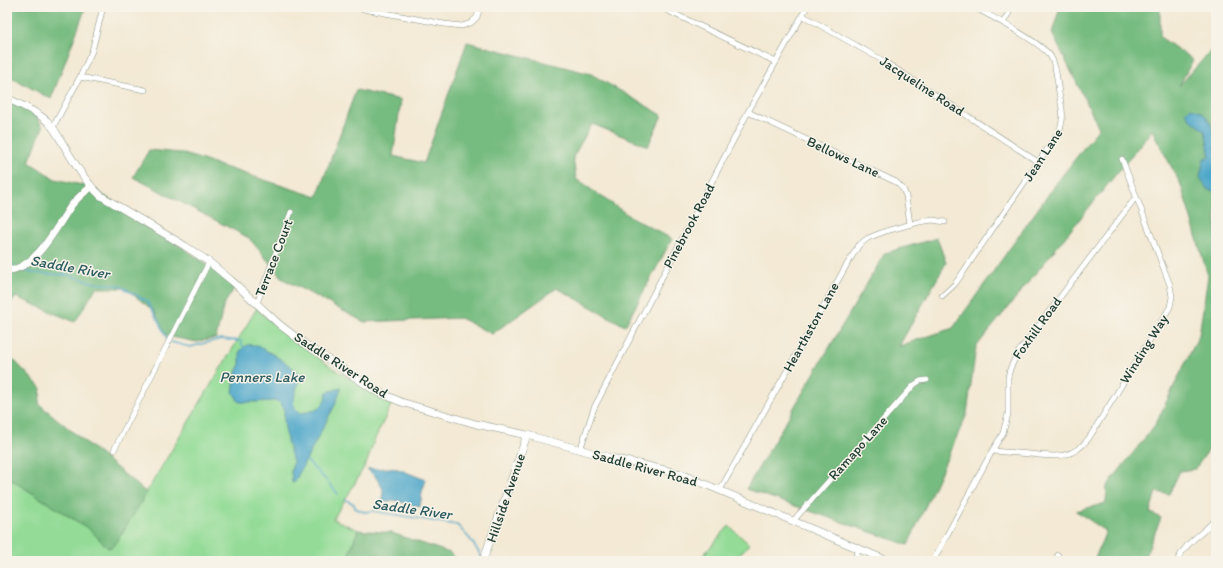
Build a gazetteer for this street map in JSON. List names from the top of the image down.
{
  "streets": {
    "main road": ["Saddle River Road", "Hillside Avenue"],
    "street": [
      "Jacqueline Road",
      "Jean Lane",
      "Bellows Lane",
      "Pinebrook Road",
      "Terrace Court",
      "Hearthston Lane",
      "Foxhill Road",
      "Winding Way",
      "Ramapo Lane"
    ]
  },
  "crossings": [
    ["Jacqueline Road", "Jean Lane"],
    ["Jacqueline Road", "Pinebrook Road"],
    ["Bellows Lane", "Pinebrook Road"],
    ["Bellows Lane", "Hearthston Lane"],
    ["Pinebrook Road", "Saddle River Road"],
    ["Terrace Court", "Saddle River Road"],
    ["Hearthston Lane", "Saddle River Road"],
    ["Foxhill Road", "Winding Way"],
    ["Saddle River Road", "Ramapo Lane"],
    ["Saddle River Road", "Hillside Avenue"]
  ],
  "water": ["Saddle River", "Penners Lake"]
}
